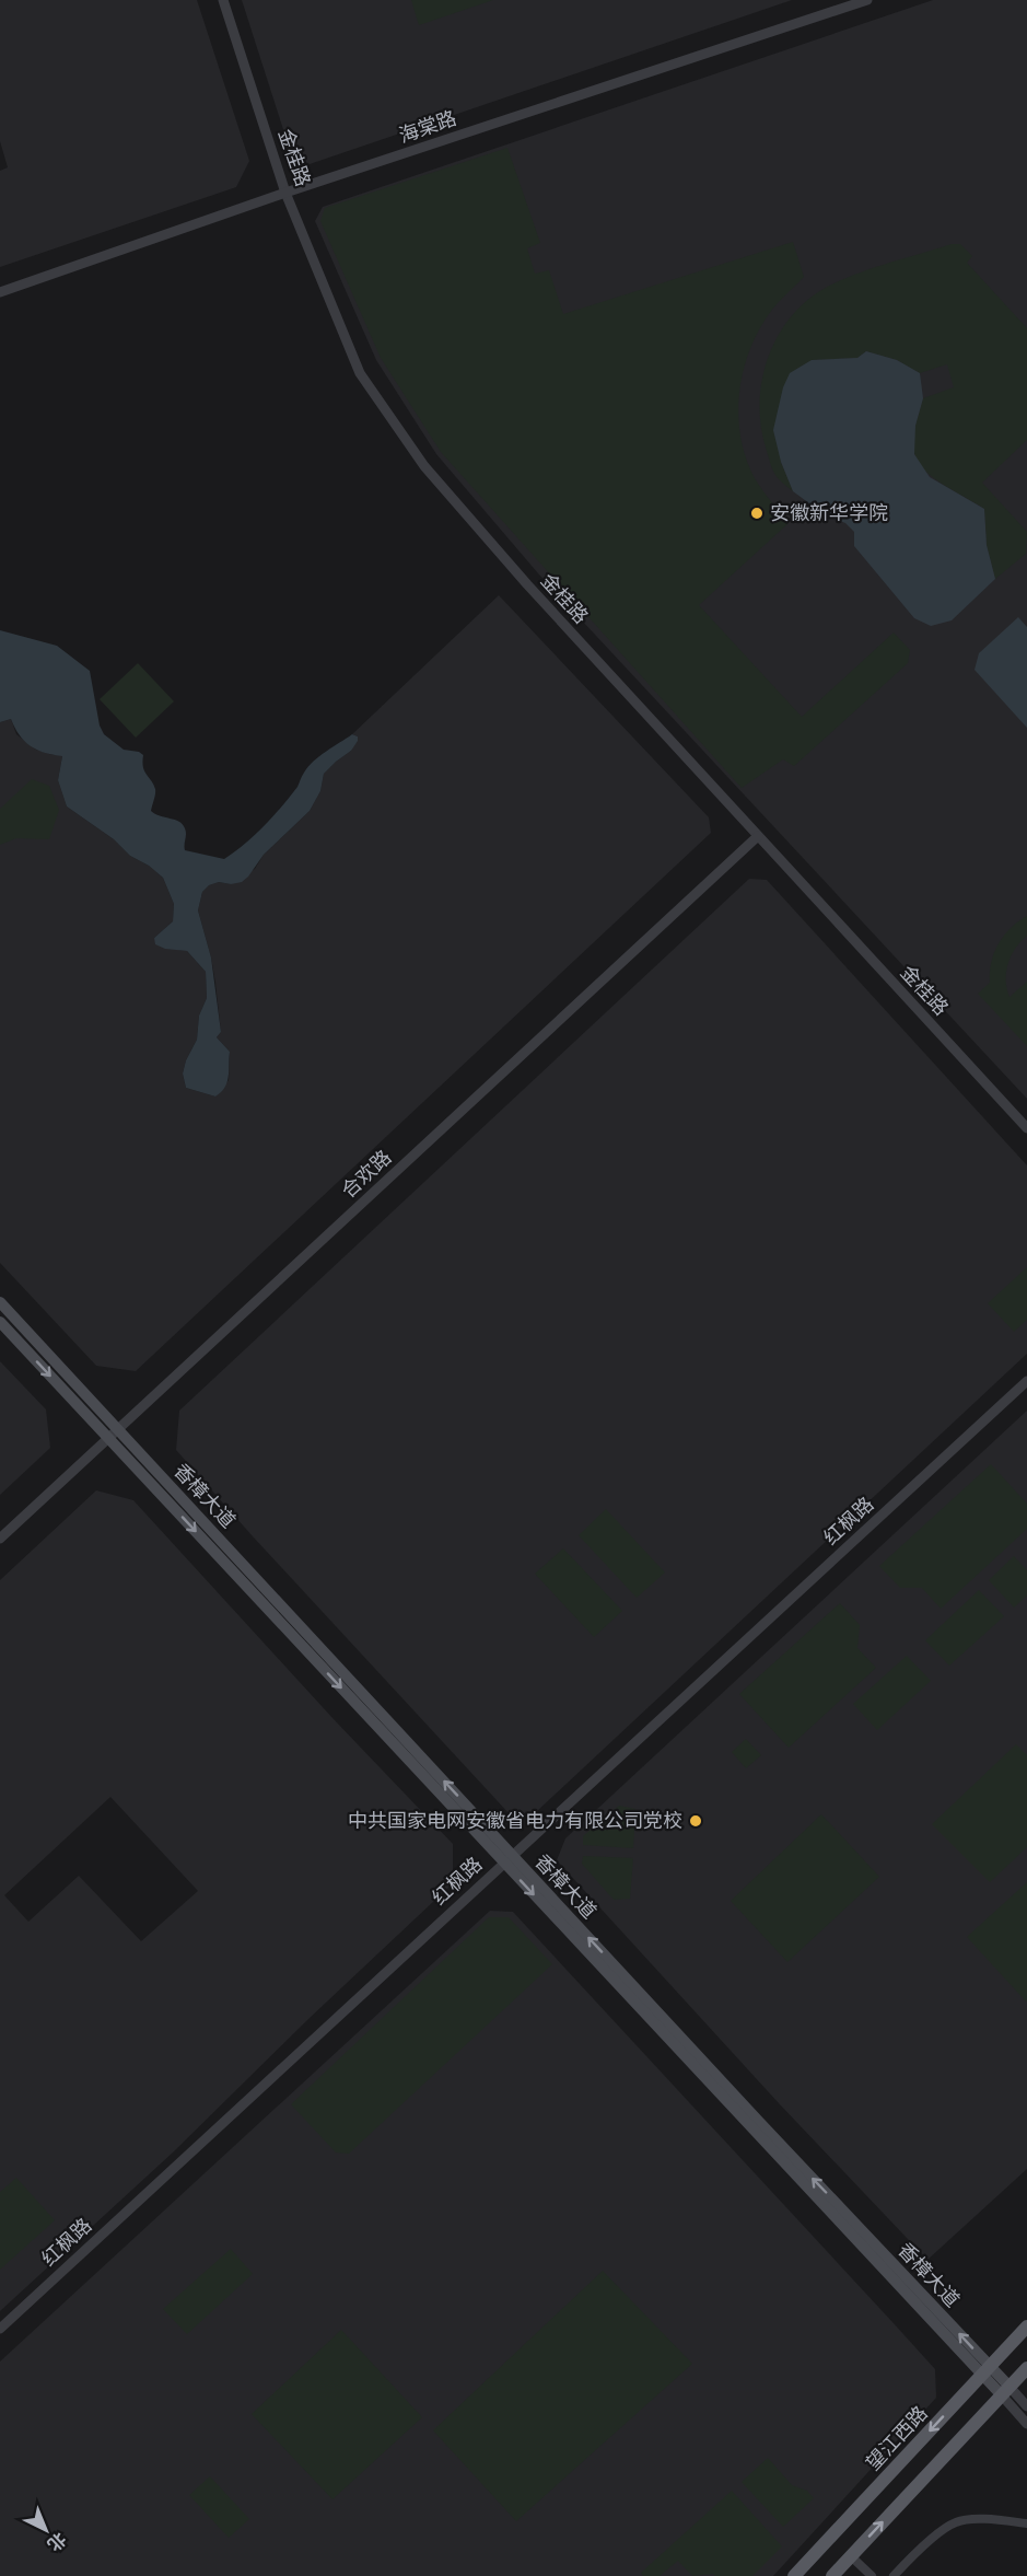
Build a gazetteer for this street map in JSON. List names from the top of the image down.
{
  "streets": {
    "main road": ["香樟大道", "望江西路"],
    "street": [
      "海棠路",
      "金桂路",
      "合欢路",
      "红枫路"
    ]
  },
  "crossings": [
    ["海棠路", "金桂路"],
    ["金桂路", "合欢路"],
    ["合欢路", "香樟大道"],
    ["香樟大道", "红枫路"],
    ["香樟大道", "望江西路"]
  ],
  "places": ["安徽新华学院", "中共国家电网安徽省电力有限公司党校"],
  "north": "bottom right"
}
